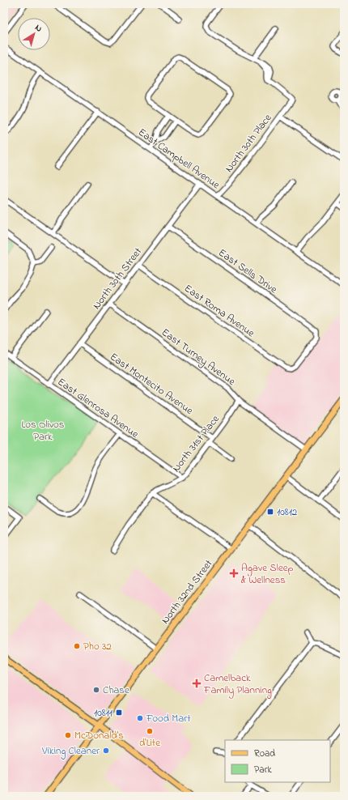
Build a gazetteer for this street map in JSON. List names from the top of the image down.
{
  "streets": {
    "main road": ["North 32nd Street"],
    "street": [
      "North 30th Place",
      "East Campbell Avenue",
      "East Sells Drive",
      "North 30th Street",
      "East Roma Avenue",
      "East Turney Avenue",
      "East Montecito Avenue",
      "East Glenrosa Avenue",
      "North 31st Place"
    ]
  },
  "crossings": [
    ["North 30th Place", "East Campbell Avenue"],
    ["East Campbell Avenue", "North 30th Street"],
    ["East Sells Drive", "North 30th Street"],
    ["East Sells Drive", "East Roma Avenue"],
    ["North 30th Street", "East Roma Avenue"],
    ["North 30th Street", "East Turney Avenue"],
    ["North 30th Street", "East Montecito Avenue"],
    ["North 30th Street", "East Glenrosa Avenue"],
    ["East Turney Avenue", "North 31st Place"],
    ["East Turney Avenue", "North 32nd Street"],
    ["East Montecito Avenue", "North 31st Place"],
    ["East Glenrosa Avenue", "North 31st Place"]
  ],
  "parks": ["Los Olivos Park"],
  "places": {
    "transit": ["10812", "10811"],
    "health": ["Agave Sleep & Wellness", "Camelback Family Planning"],
    "other": [
      "Pho 32",
      "Chase",
      "Food Mart",
      "d'Lite",
      "McDonald's",
      "Viking Cleaner"
    ]
  },
  "legend": ["Road", "Park"],
  "north": "top right"
}
